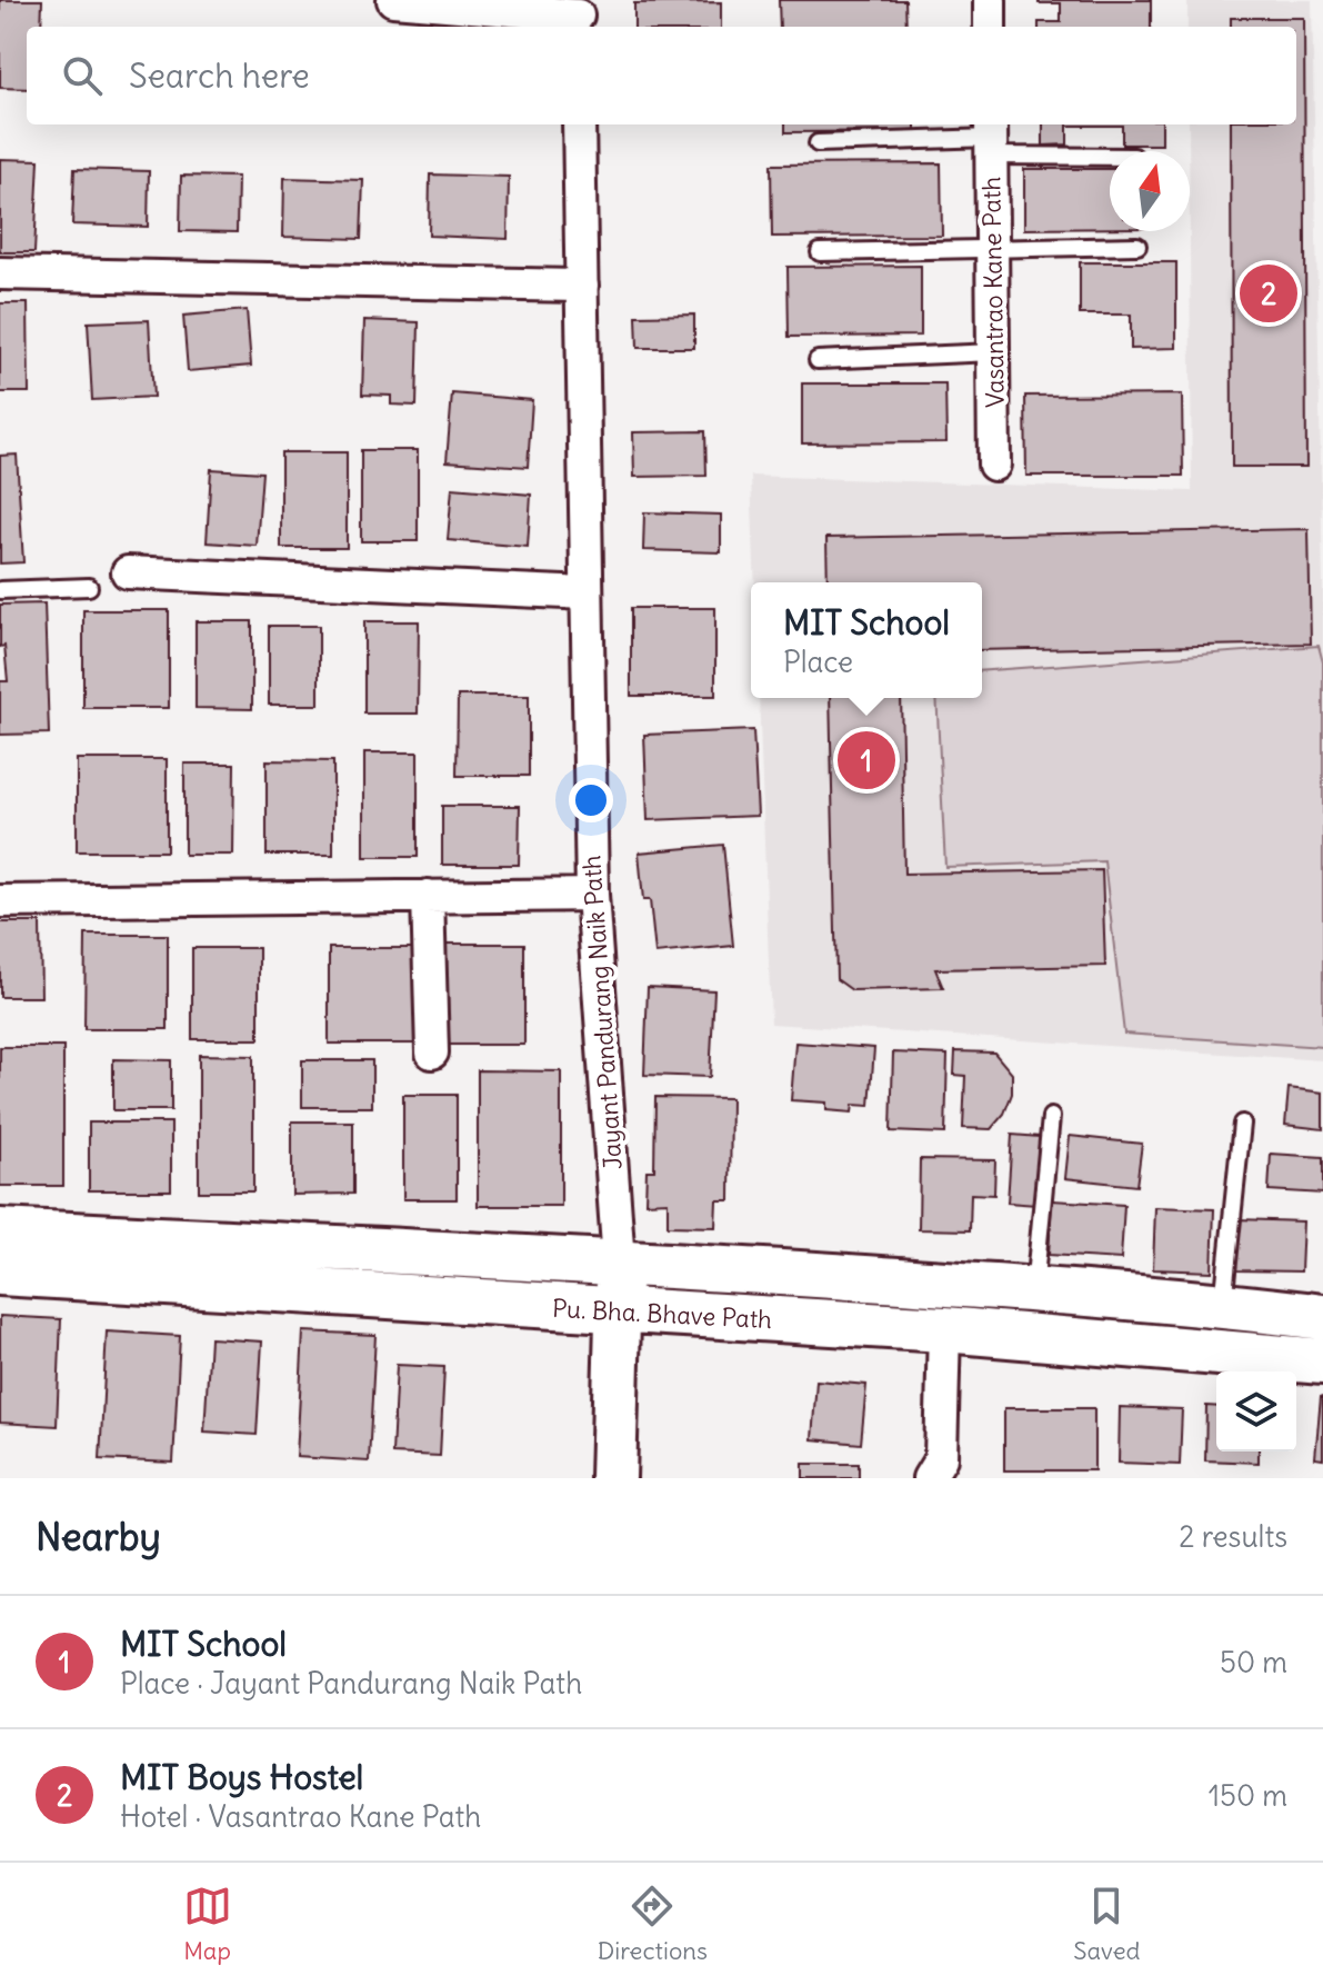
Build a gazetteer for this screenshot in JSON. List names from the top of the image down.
{
  "streets": {
    "street": ["Vasantrao Kane Path", "Jayant Pandurang Naik Path", "Pu. Bha. Bhave Path"]
  },
  "crossings": [
    ["Jayant Pandurang Naik Path", "Pu. Bha. Bhave Path"]
  ],
  "north": "top",
  "page": {
    "search": "Search here",
    "pins": ["2", "1"],
    "popup": ["MIT School", "Place"],
    "heading": ["Nearby", "2 results"],
    "list": [
      {
        "mark": "1",
        "name": "MIT School",
        "note": "Place · Jayant Pandurang Naik Path",
        "value": "50 m"
      },
      {
        "mark": "2",
        "name": "MIT Boys Hostel",
        "note": "Hotel · Vasantrao Kane Path",
        "value": "150 m"
      }
    ],
    "nav": ["Map", "Directions", "Saved"]
  }
}
